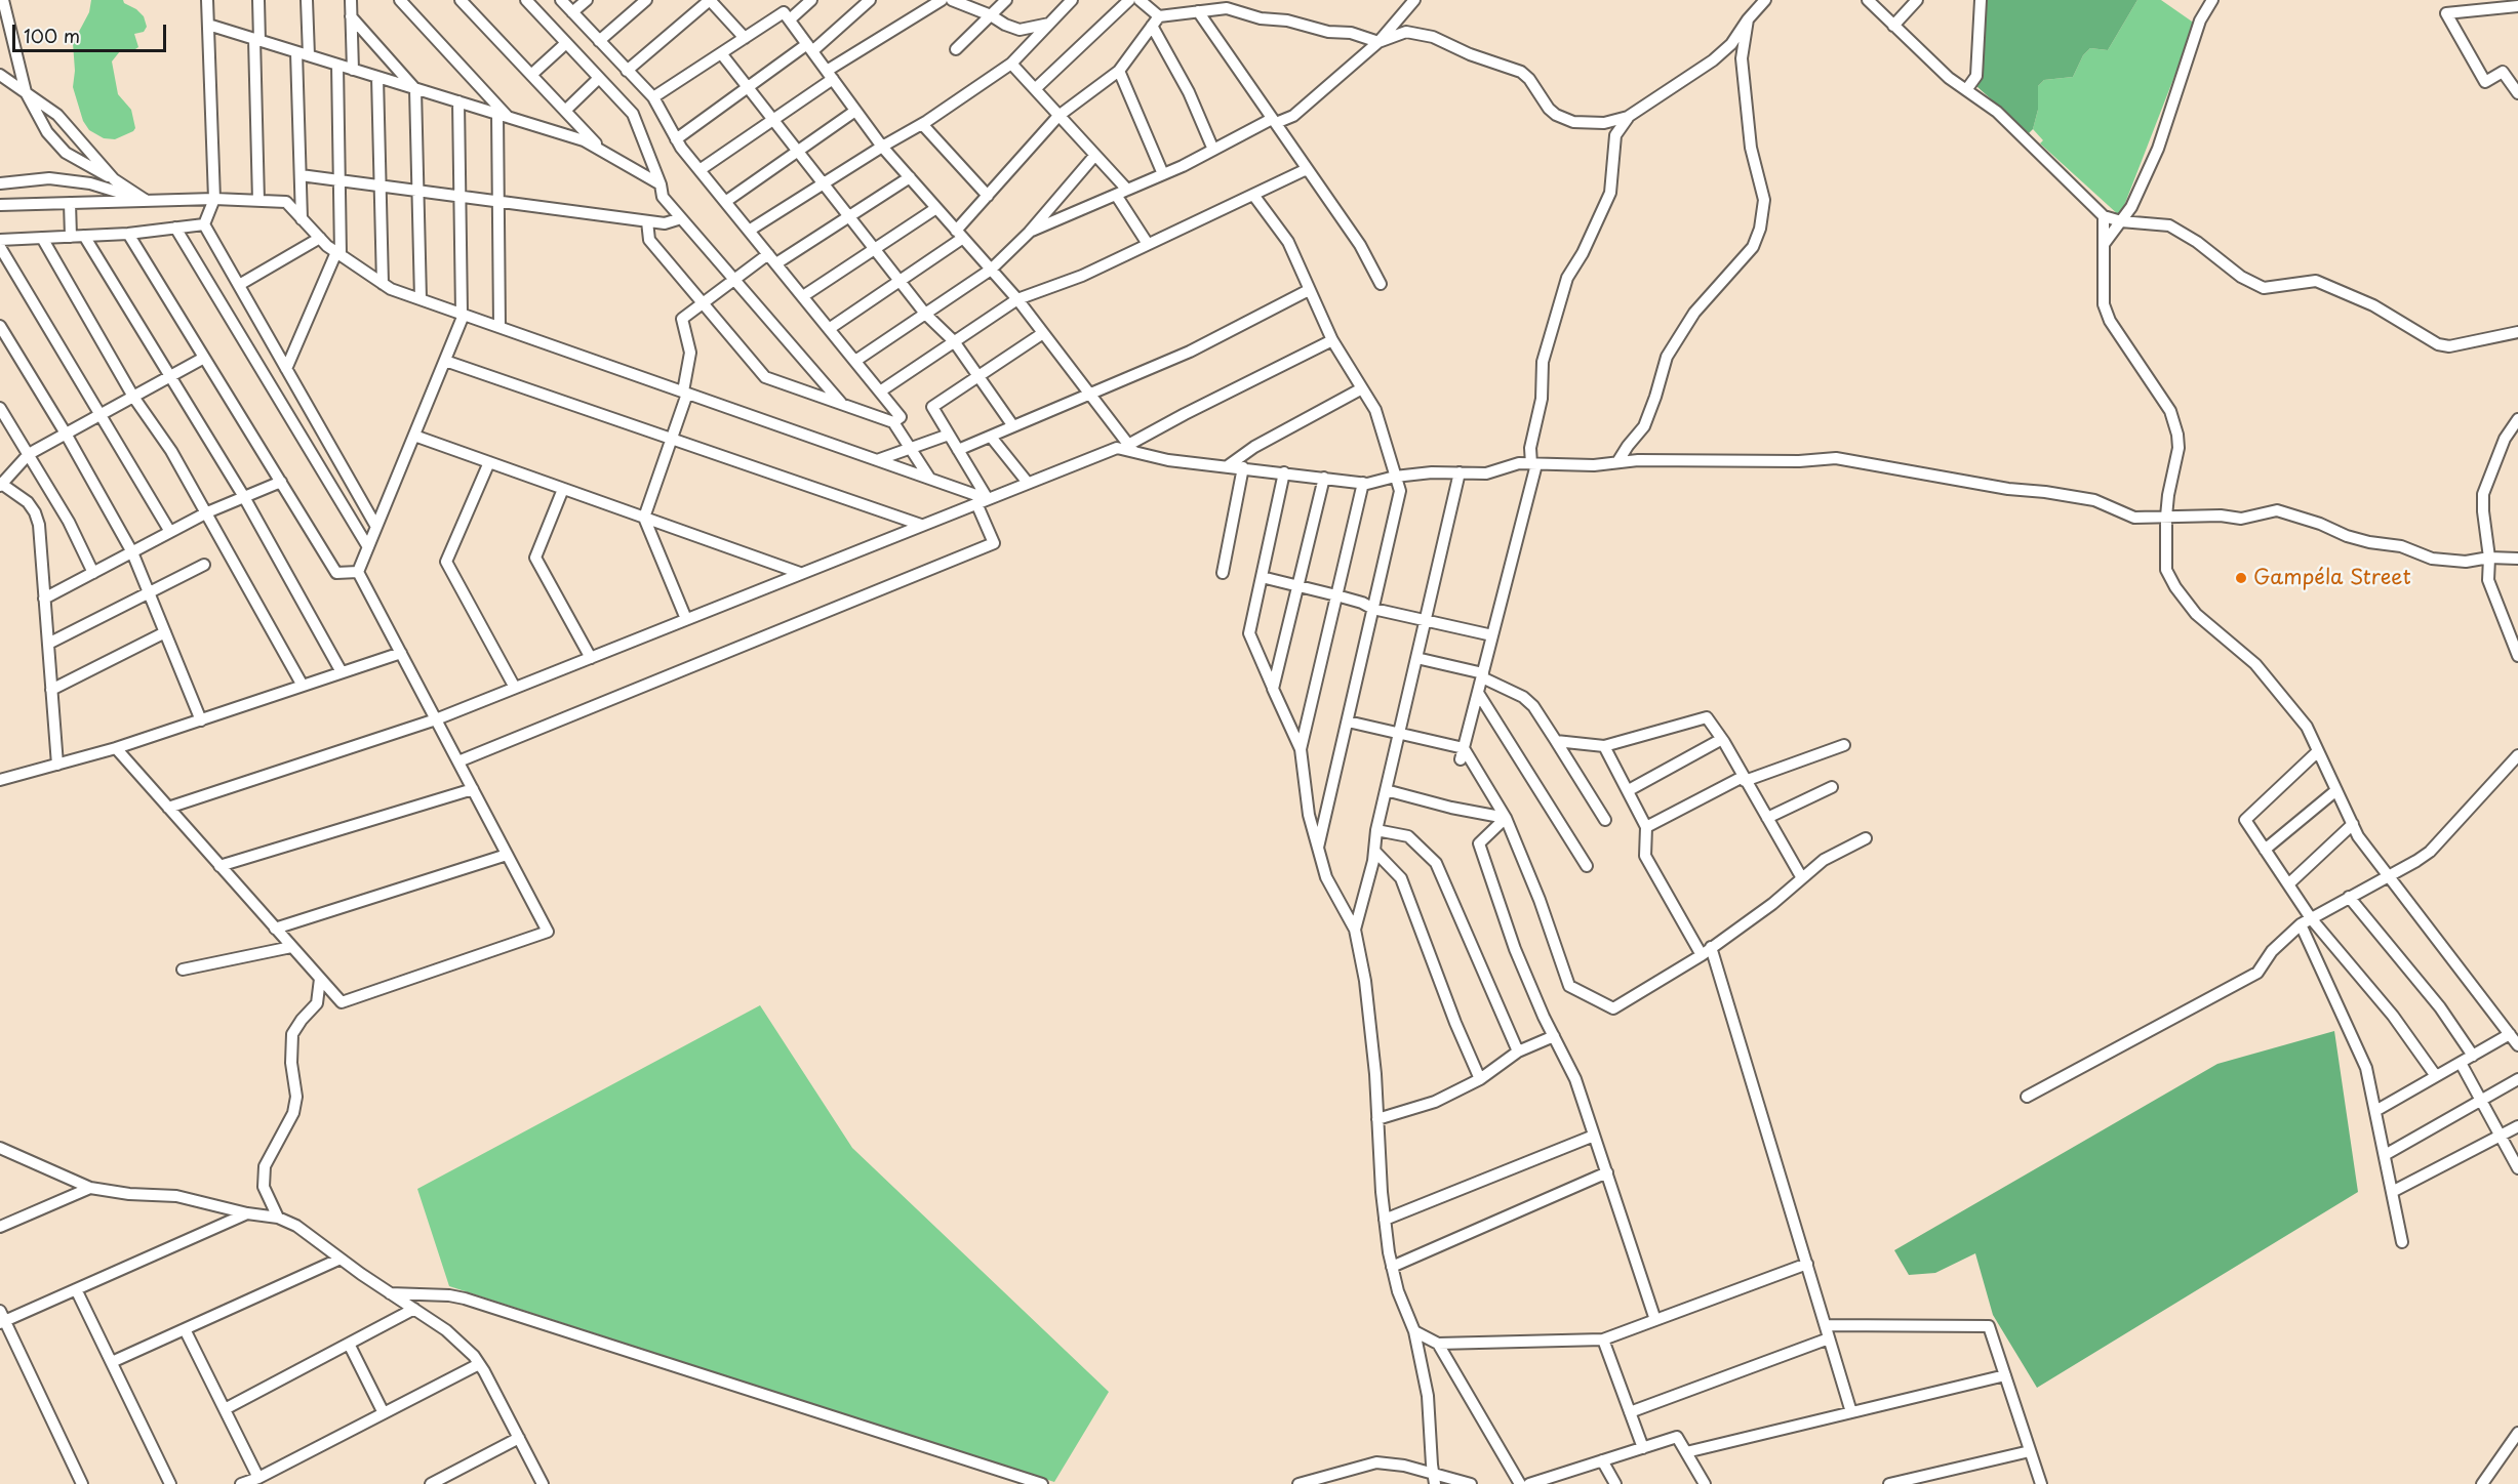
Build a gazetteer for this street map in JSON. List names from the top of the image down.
{
  "places": ["Gampéla Street"],
  "scale_bar": "100 m"
}
